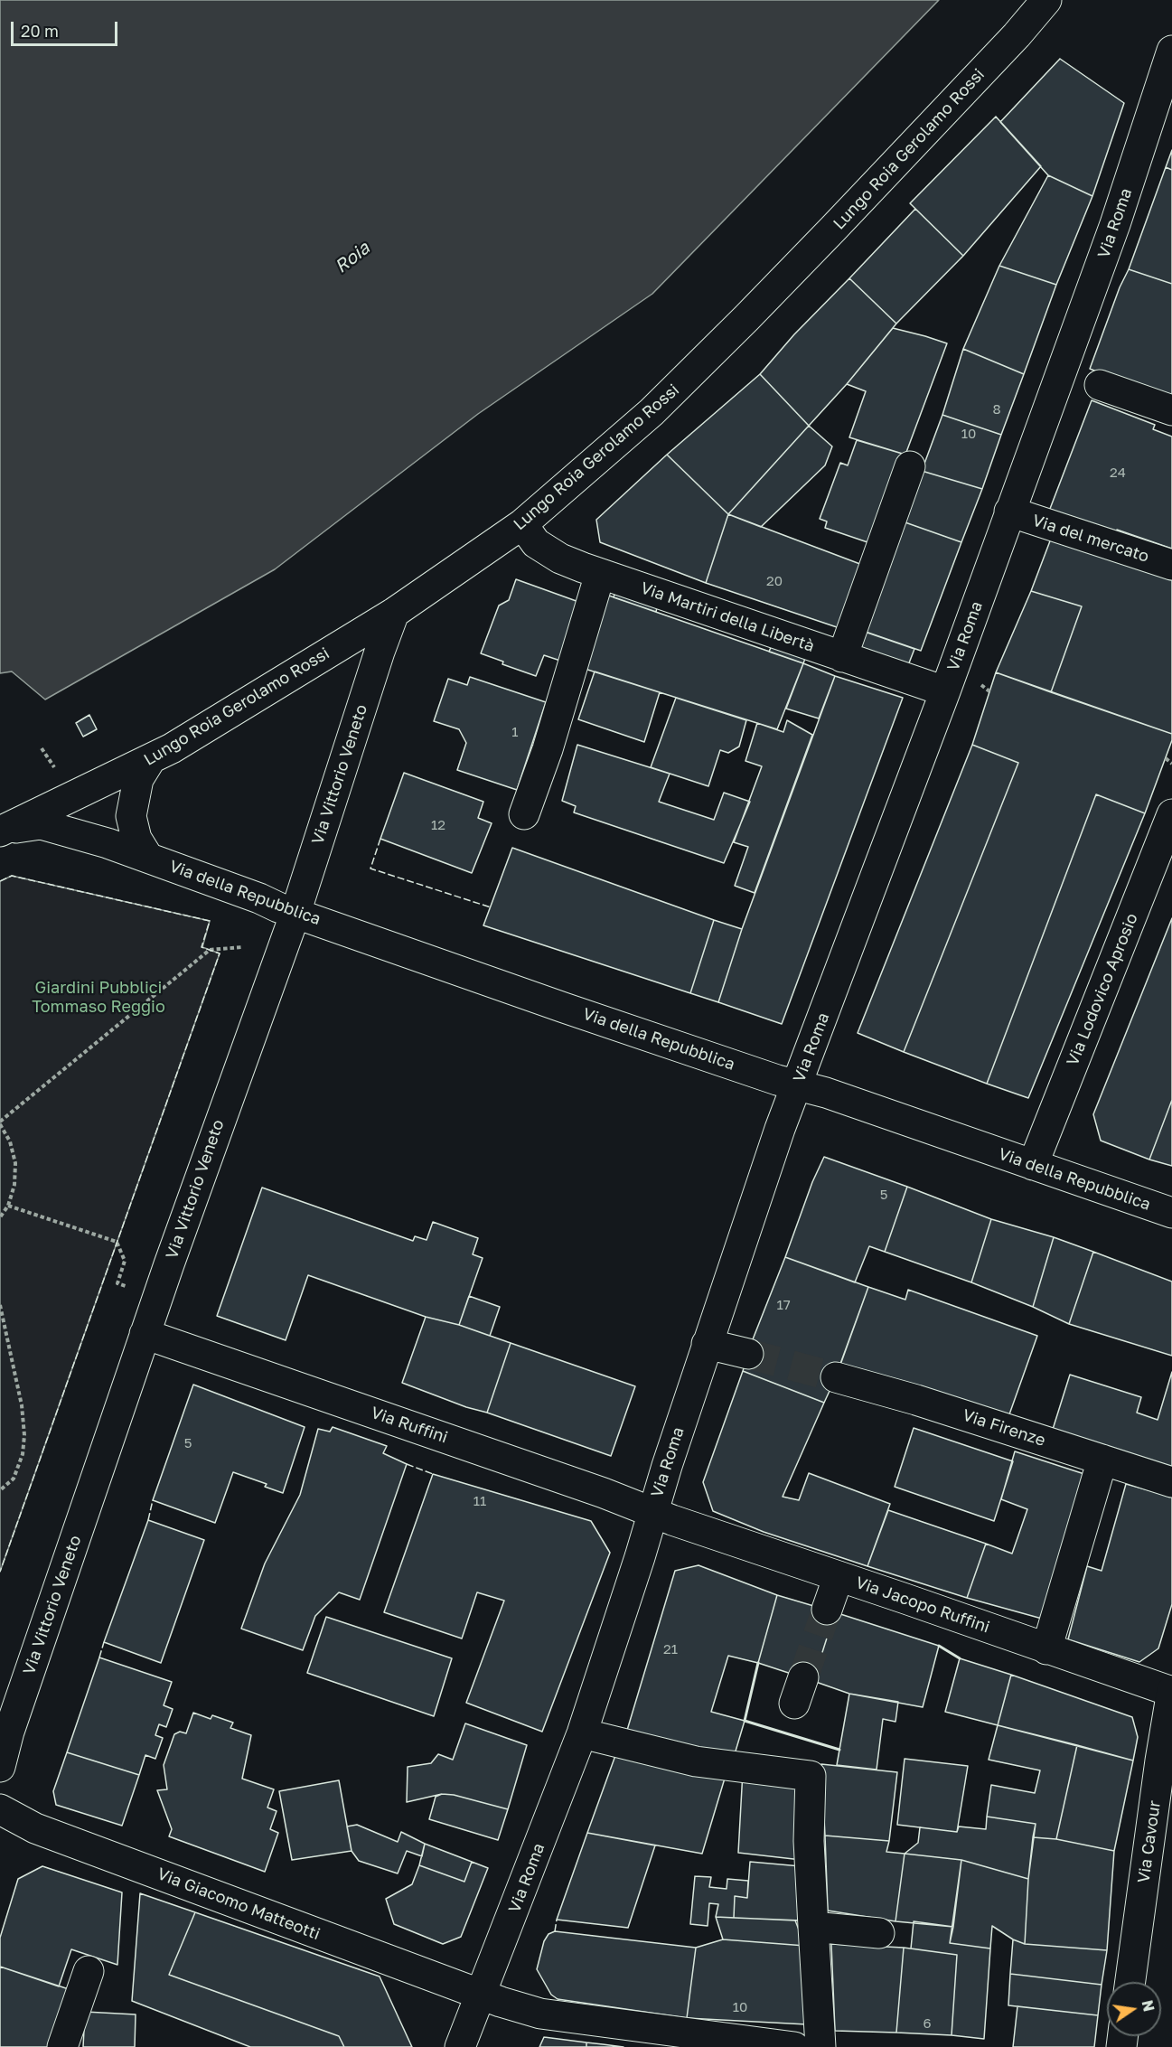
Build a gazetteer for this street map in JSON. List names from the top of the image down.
{
  "streets": {
    "street": [
      "Lungo Roia Gerolamo Rossi",
      "Via Roma",
      "Via del mercato",
      "Via Martiri della Libertà",
      "Via Vittorio Veneto",
      "Via della Repubblica",
      "Via Lodovico Aprosio",
      "Via Ruffini",
      "Via Firenze",
      "Via Jacopo Ruffini",
      "Via Cavour",
      "Via Giacomo Matteotti"
    ]
  },
  "crossings": [
    ["Lungo Roia Gerolamo Rossi", "Via Martiri della Libertà"],
    ["Lungo Roia Gerolamo Rossi", "Via Vittorio Veneto"],
    ["Lungo Roia Gerolamo Rossi", "Via della Repubblica"],
    ["Via Roma", "Via del mercato"],
    ["Via Roma", "Via Martiri della Libertà"],
    ["Via Roma", "Via della Repubblica"],
    ["Via Roma", "Via Ruffini"],
    ["Via Roma", "Via Jacopo Ruffini"],
    ["Via Roma", "Via Giacomo Matteotti"],
    ["Via Vittorio Veneto", "Via della Repubblica"],
    ["Via Vittorio Veneto", "Via Ruffini"],
    ["Via della Repubblica", "Via Lodovico Aprosio"],
    ["Via Ruffini", "Via Jacopo Ruffini"],
    ["Via Jacopo Ruffini", "Via Cavour"]
  ],
  "water": ["Roia"],
  "parks": ["Giardini Pubblici Tommaso Reggio"],
  "house_numbers": [
    "8",
    "10",
    "24",
    "20",
    "1",
    "12",
    "5",
    "17",
    "5",
    "11",
    "21",
    "10",
    "6"
  ],
  "scale_bar": "20 m",
  "north": "right"
}
